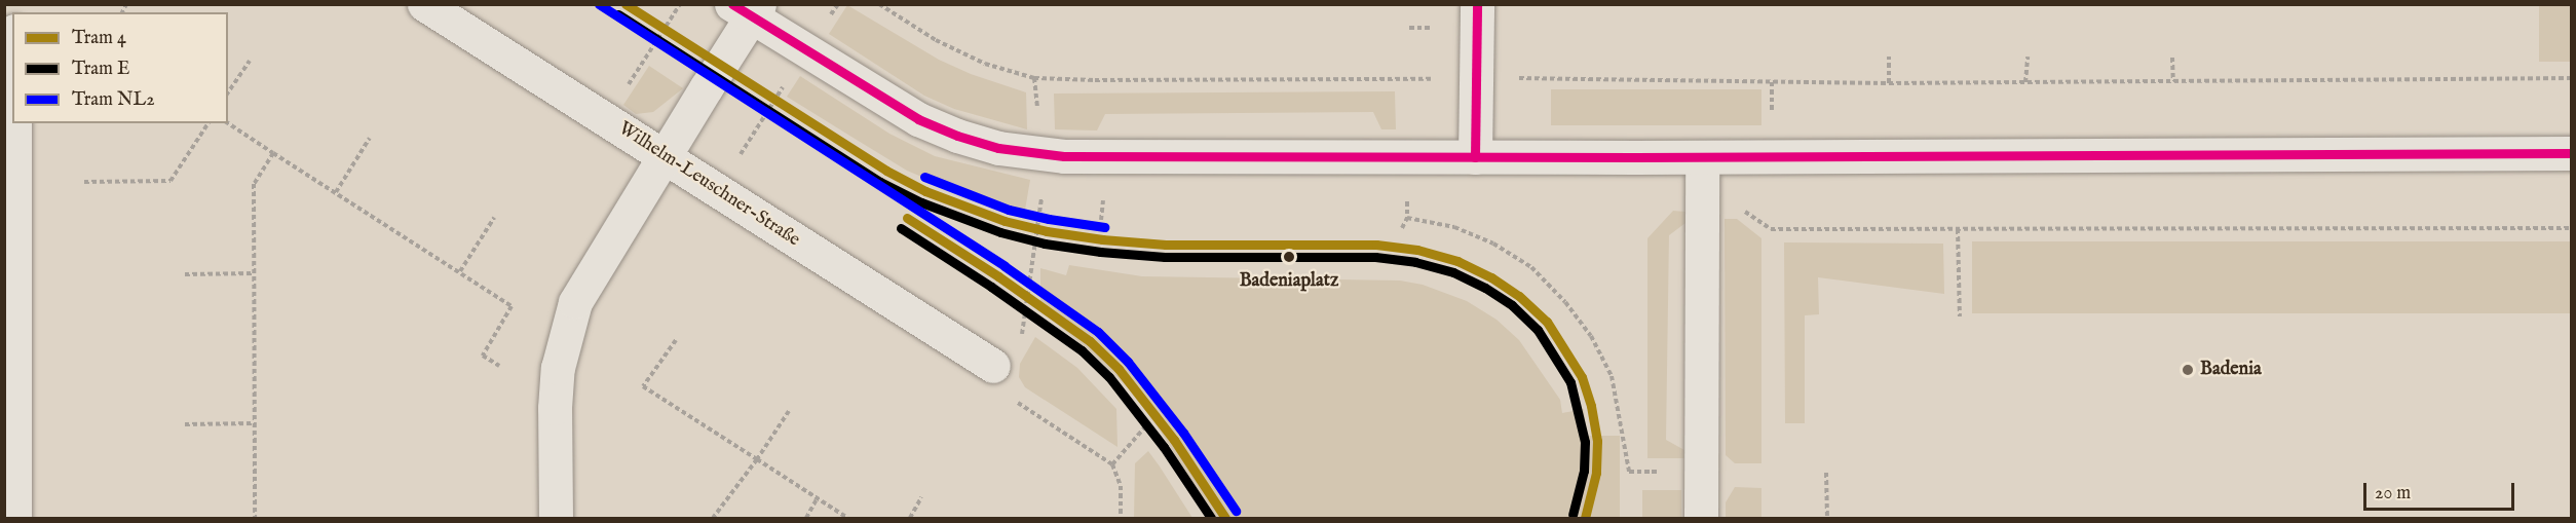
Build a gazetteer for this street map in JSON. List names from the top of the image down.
{
  "streets": {
    "street": ["Wilhelm-Leuschner-Straße"]
  },
  "places": ["Badeniaplatz", "Badenia"],
  "lines": ["tram line 4", "tram line NL2", "tram line E"],
  "legend": ["Tram 4", "Tram E", "Tram NL2"],
  "scale_bar": "20 m"
}
